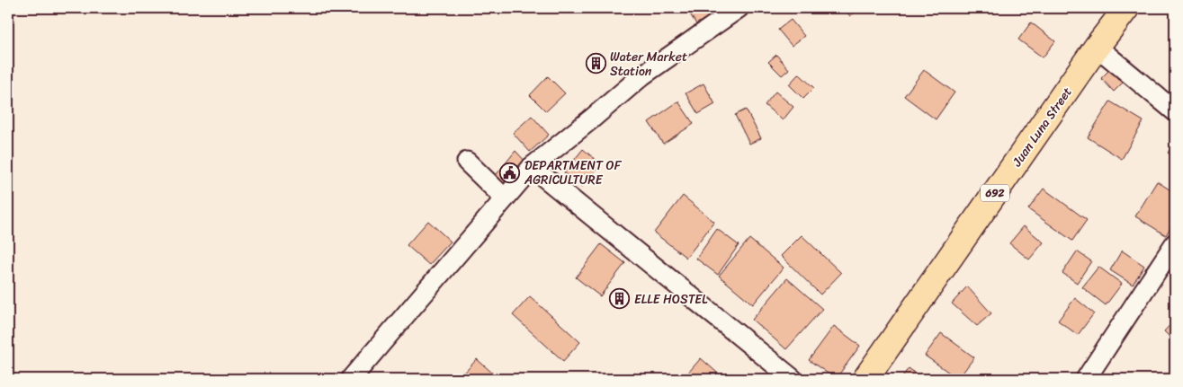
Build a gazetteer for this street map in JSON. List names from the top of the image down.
{
  "streets": {
    "main road": ["Juan Luna Street", "692"]
  },
  "places": {
    "building": ["Water Market Station", "ELLE HOSTEL"],
    "public building": ["DEPARTMENT OF AGRICULTURE"]
  }
}
